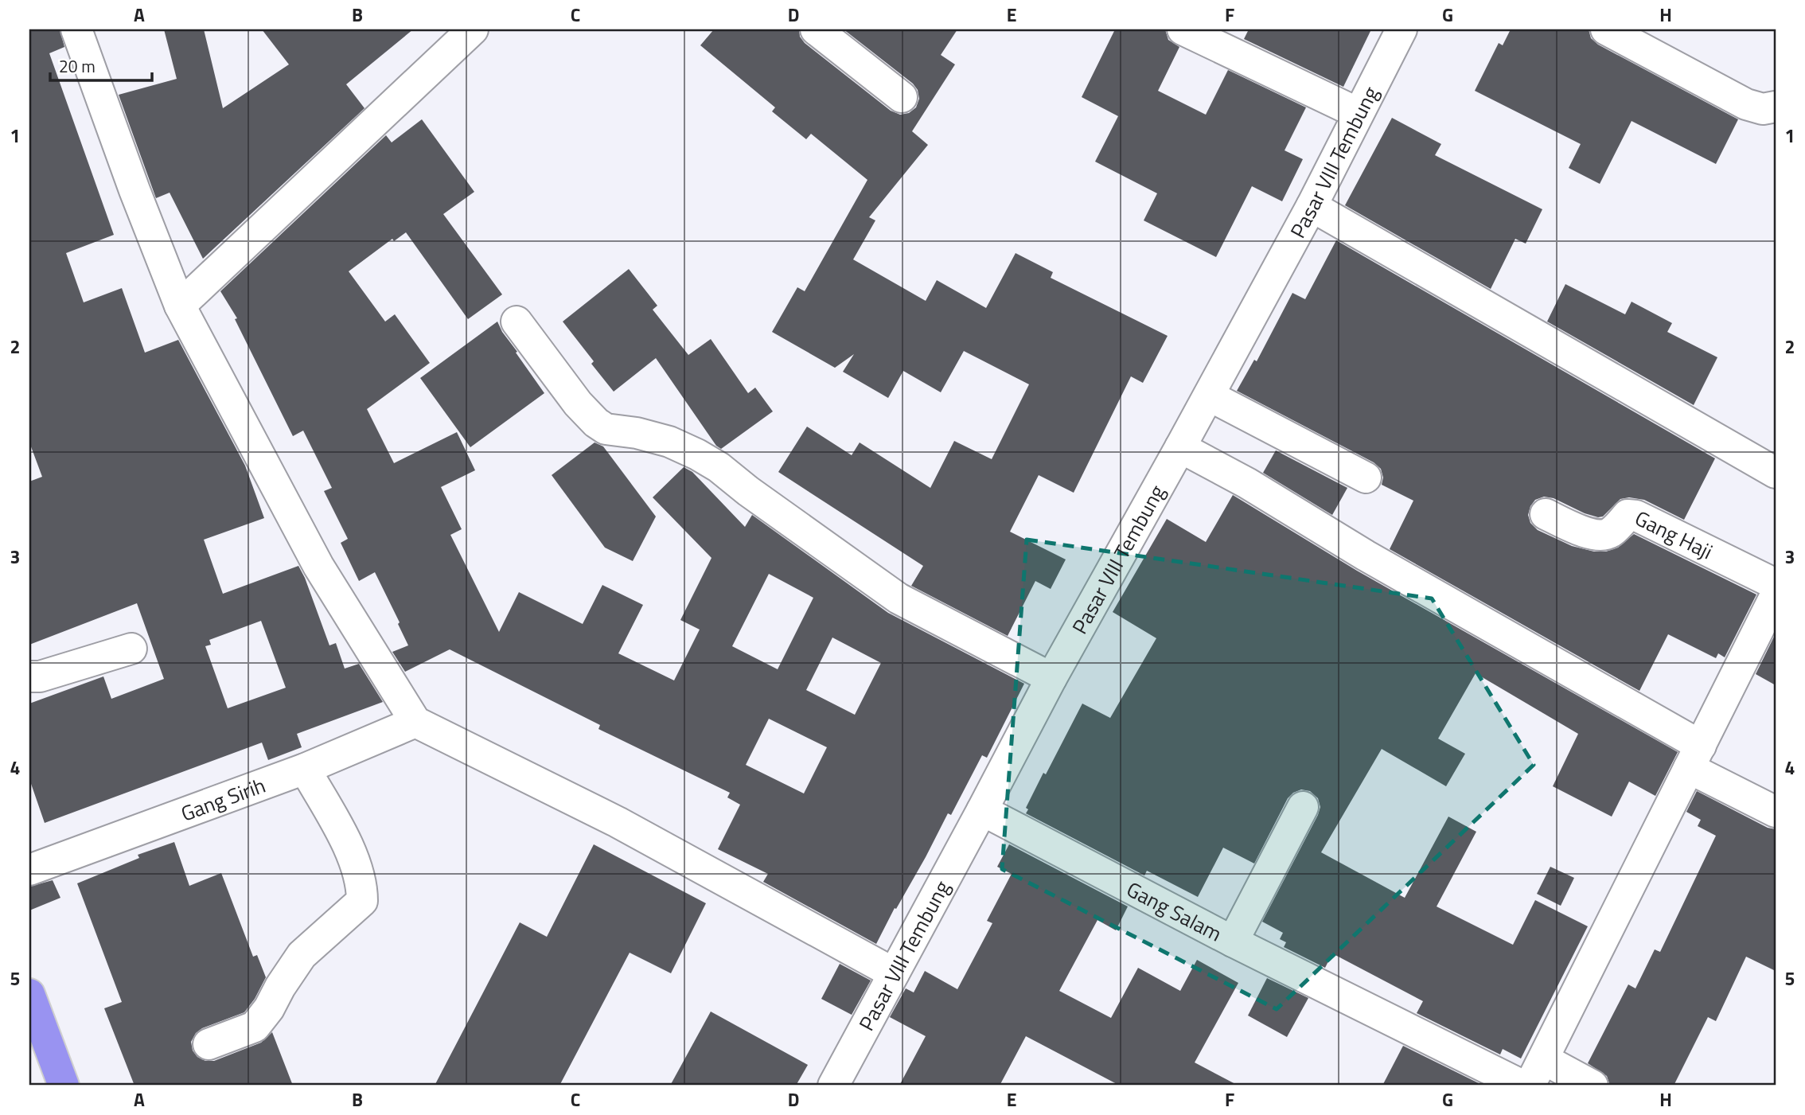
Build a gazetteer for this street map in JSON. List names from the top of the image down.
{
  "streets": {
    "street": [
      "Pasar VIII Tembung",
      "Gang Haji",
      "Gang Sirih",
      "Gang Salam"
    ]
  },
  "crossings": [
    ["Pasar VIII Tembung", "Gang Salam"]
  ],
  "scale_bar": "20 m",
  "grid": {
    "columns": [
      "A",
      "B",
      "C",
      "D",
      "E",
      "F",
      "G",
      "H"
    ],
    "rows": [
      "1",
      "2",
      "3",
      "4",
      "5"
    ]
  }
}
